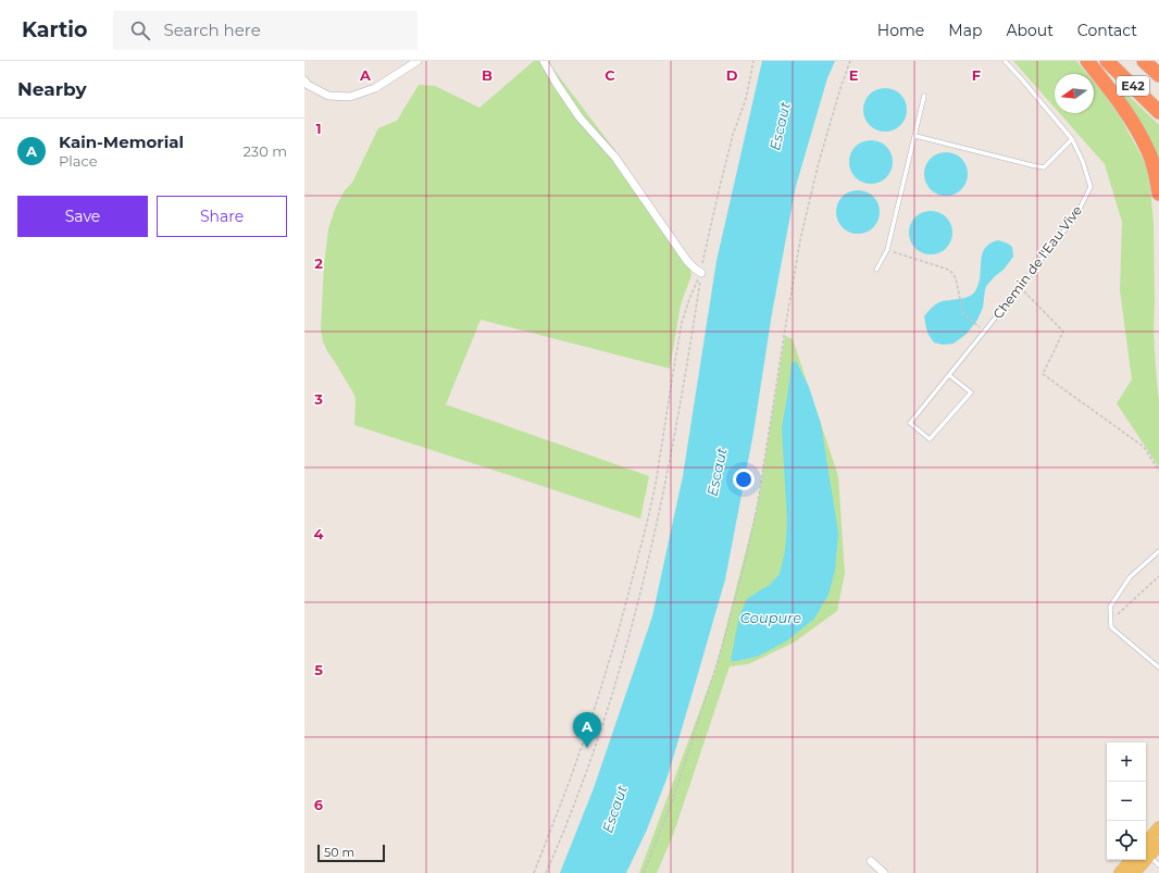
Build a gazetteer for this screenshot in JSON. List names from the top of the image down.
{
  "streets": {
    "highway": ["E42"],
    "lane": ["Chemin de l'Eau Vive"]
  },
  "water": ["Escaut", "Coupure"],
  "scale_bar": "50 m",
  "north": "left",
  "page": {
    "header": "Kartio",
    "search": "Search here",
    "nav": [
      "Home",
      "Map",
      "About",
      "Contact"
    ],
    "heading": "Nearby",
    "list": [
      {
        "mark": "A",
        "name": "Kain-Memorial",
        "note": "Place",
        "value": "230 m"
      }
    ],
    "buttons": ["Save", "Share"],
    "pins": "A",
    "map_buttons": ["+", "−"],
    "scale": "50 m"
  },
  "grid": {
    "columns": [
      "A",
      "B",
      "C",
      "D",
      "E",
      "F"
    ],
    "rows": [
      "1",
      "2",
      "3",
      "4",
      "5",
      "6"
    ]
  }
}
